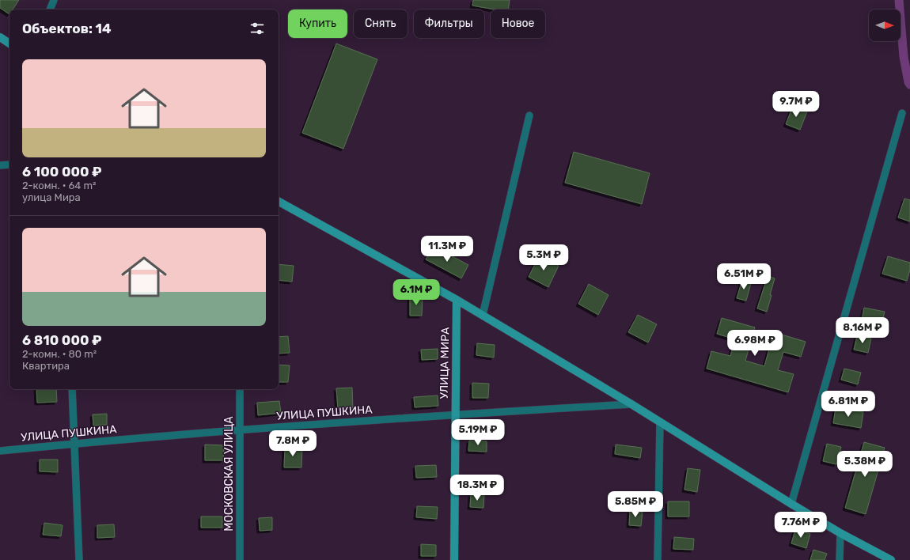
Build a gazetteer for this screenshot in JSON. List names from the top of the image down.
{
  "streets": {
    "main road": ["УЛИЦА МИРА"],
    "street": ["УЛИЦА ПУШКИНА", "МОСКОВСКАЯ УЛИЦА"]
  },
  "crossings": [
    ["УЛИЦА МИРА", "УЛИЦА ПУШКИНА"],
    ["УЛИЦА ПУШКИНА", "МОСКОВСКАЯ УЛИЦА"]
  ],
  "north": "right",
  "page": {
    "chip": [
      "Купить",
      "Снять",
      "Фильтры",
      "Новое"
    ],
    "heading": "Объектов: 14",
    "list": [
      {
        "name": "6 100 000 ₽",
        "note": "2-комн. · 64 m² · улица Мира"
      },
      {
        "name": "6 810 000 ₽",
        "note": "2-комн. · 80 m² · Квартира"
      }
    ],
    "price": [
      "9.7M ₽",
      "11.3M ₽",
      "5.3M ₽",
      "6.51M ₽",
      "6.1M ₽",
      "8.16M ₽",
      "6.98M ₽",
      "6.81M ₽",
      "5.19M ₽",
      "7.8M ₽",
      "5.38M ₽",
      "18.3M ₽",
      "5.85M ₽",
      "7.76M ₽"
    ]
  }
}
